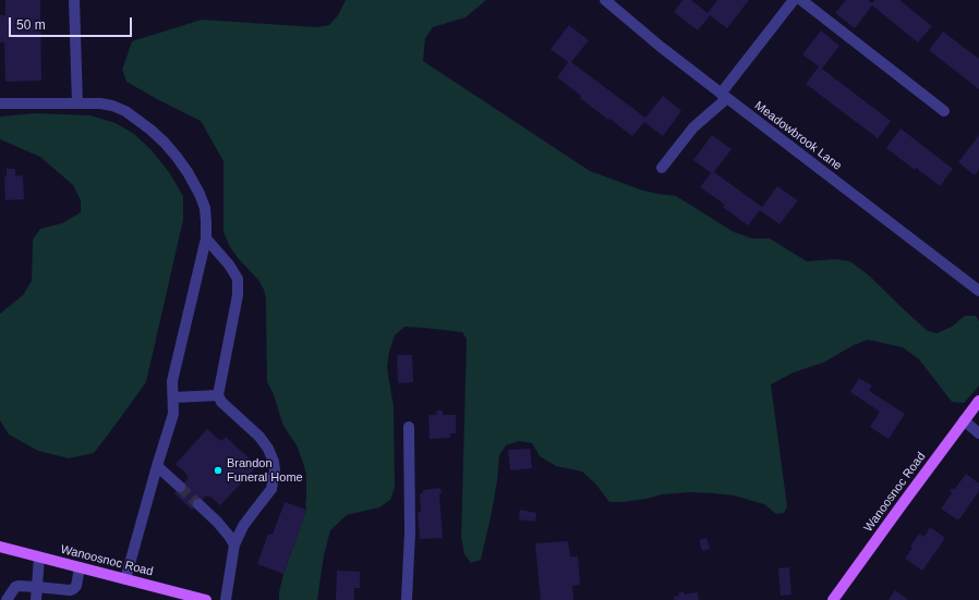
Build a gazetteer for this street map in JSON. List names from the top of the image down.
{
  "streets": {
    "main road": ["Wanoosnoc Road"],
    "street": ["Meadowbrook Lane"]
  },
  "places": ["Brandon Funeral Home"],
  "scale_bar": "50 m"
}
